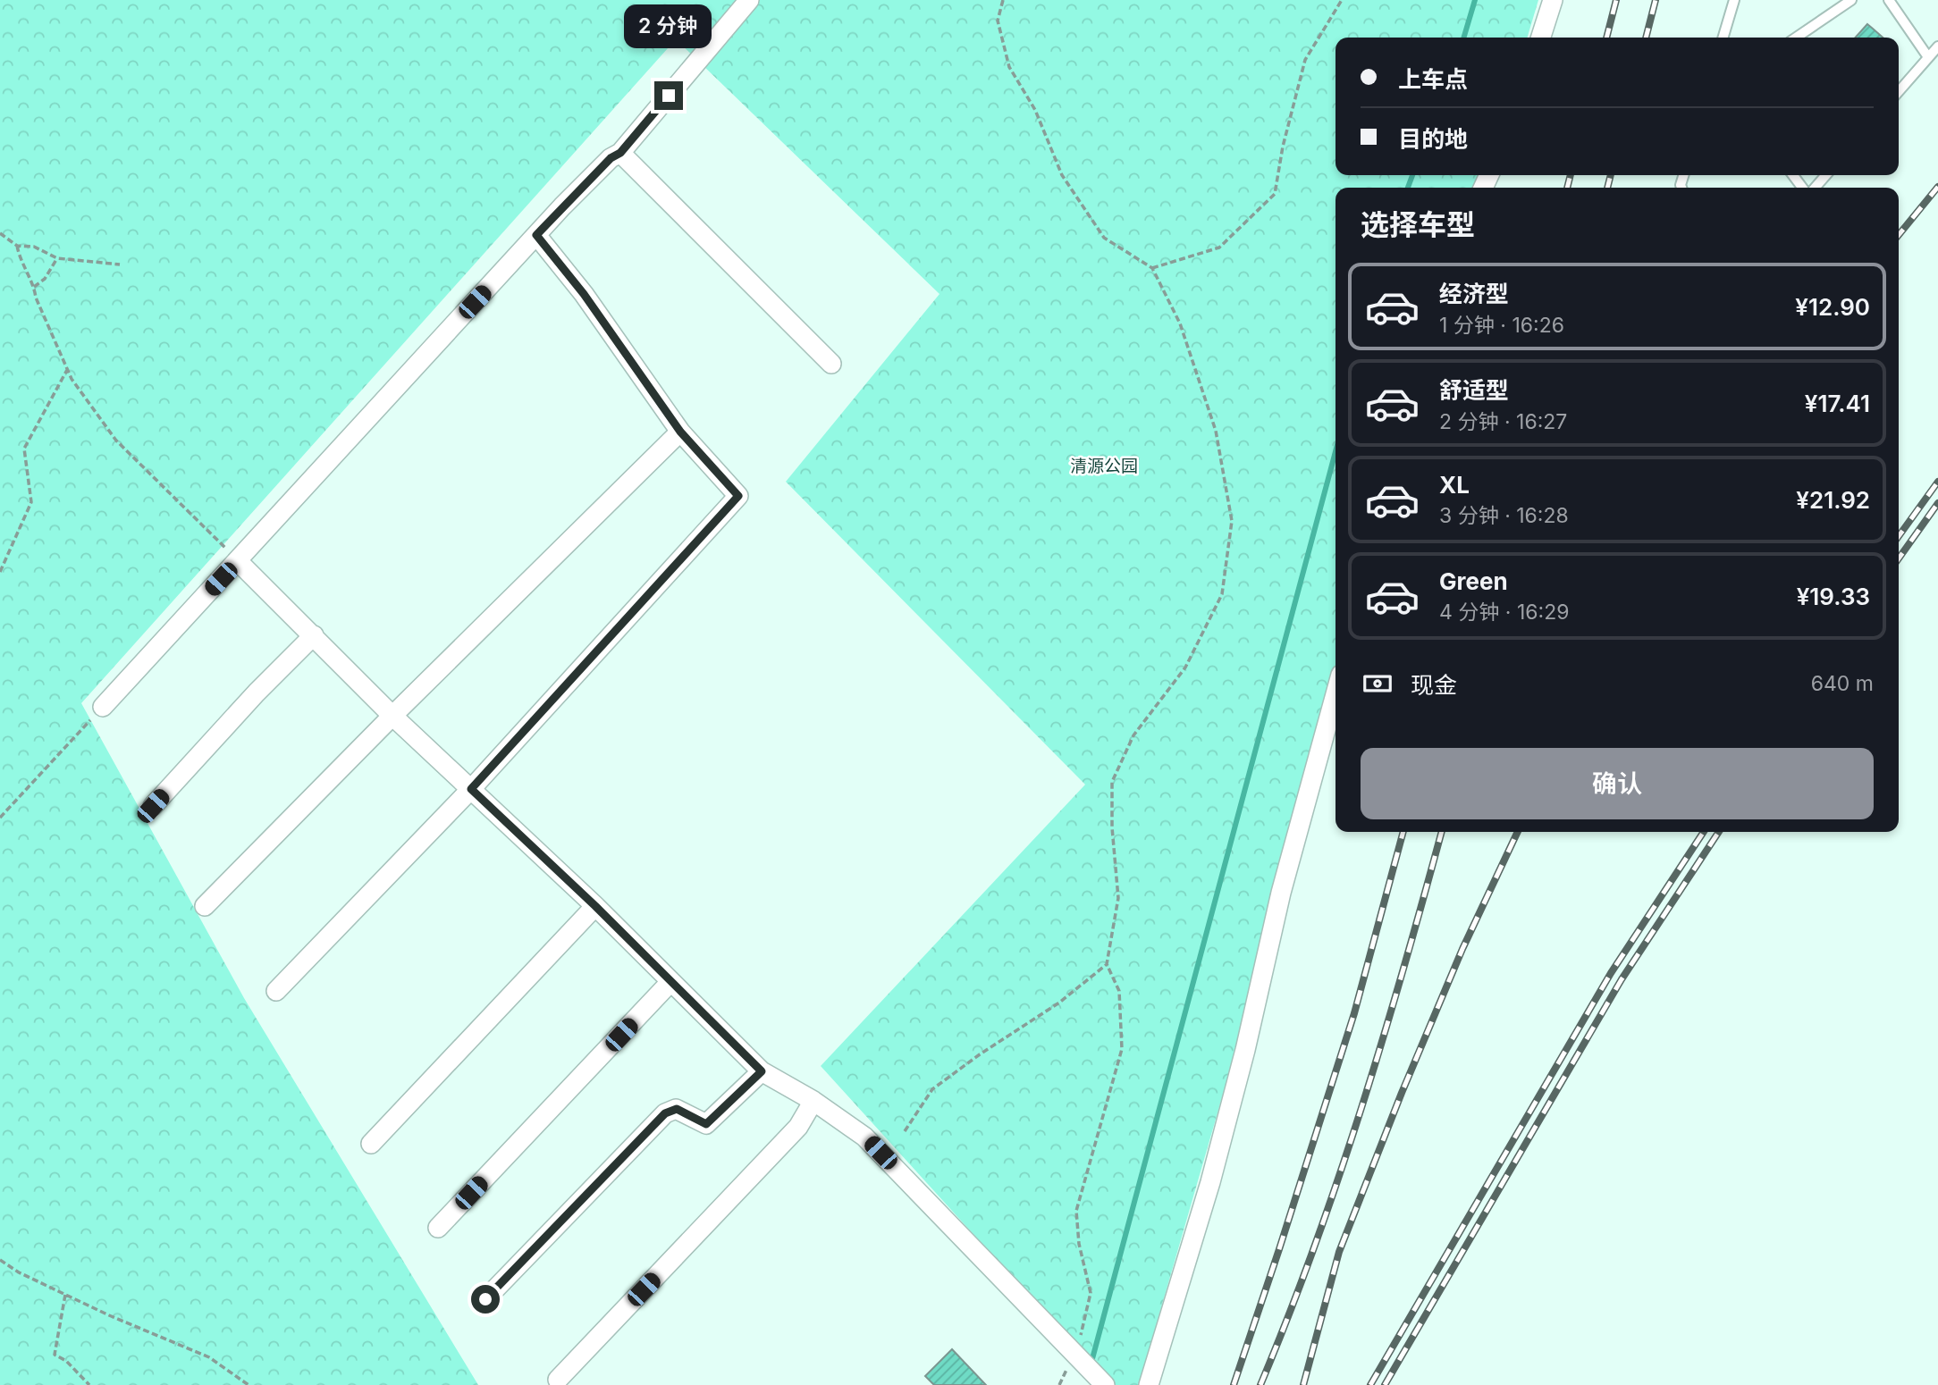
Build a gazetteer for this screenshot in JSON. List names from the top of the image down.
{
  "parks": ["清源公园"],
  "page": {
    "bubble": "2 分钟",
    "banner": ["上车点", "目的地"],
    "heading": "选择车型",
    "list": [
      {
        "name": "经济型",
        "note": "1 分钟 · 16:26",
        "value": "¥12.90"
      },
      {
        "name": "舒适型",
        "note": "2 分钟 · 16:27",
        "value": "¥17.41"
      },
      {
        "name": "XL",
        "note": "3 分钟 · 16:28",
        "value": "¥21.92"
      },
      {
        "name": "Green",
        "note": "4 分钟 · 16:29",
        "value": "¥19.33"
      }
    ],
    "pay": ["现金", "640 m"],
    "buttons": "确认"
  }
}
